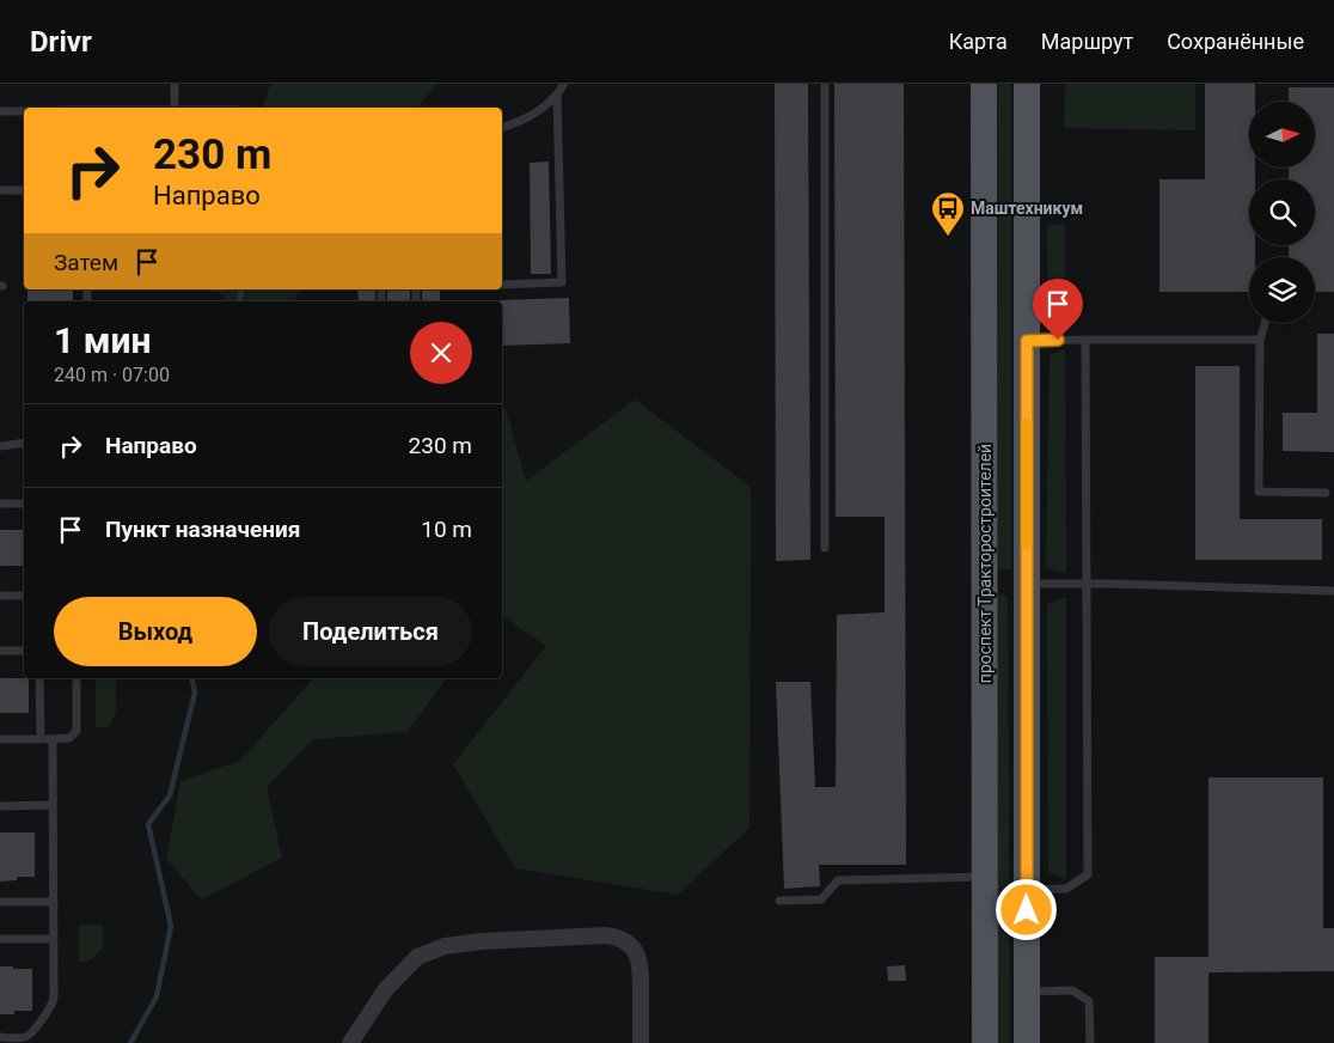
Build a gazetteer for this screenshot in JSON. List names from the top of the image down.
{
  "streets": {
    "main road": ["проспект Тракторостроителей"]
  },
  "places": {
    "bus stop": ["Маштехникум"]
  },
  "north": "right",
  "page": {
    "header": "Drivr",
    "nav": ["Карта", "Маршрут", "Сохранённые"],
    "turn": ["230 m", "Направо"],
    "then": "Затем",
    "heading": ["1 мин", "240 m · 07:00"],
    "list": [
      {
        "name": "Направо",
        "value": "230 m"
      },
      {
        "name": "Пункт назначения",
        "value": "10 m"
      }
    ],
    "buttons": ["Выход", "Поделиться"]
  }
}
